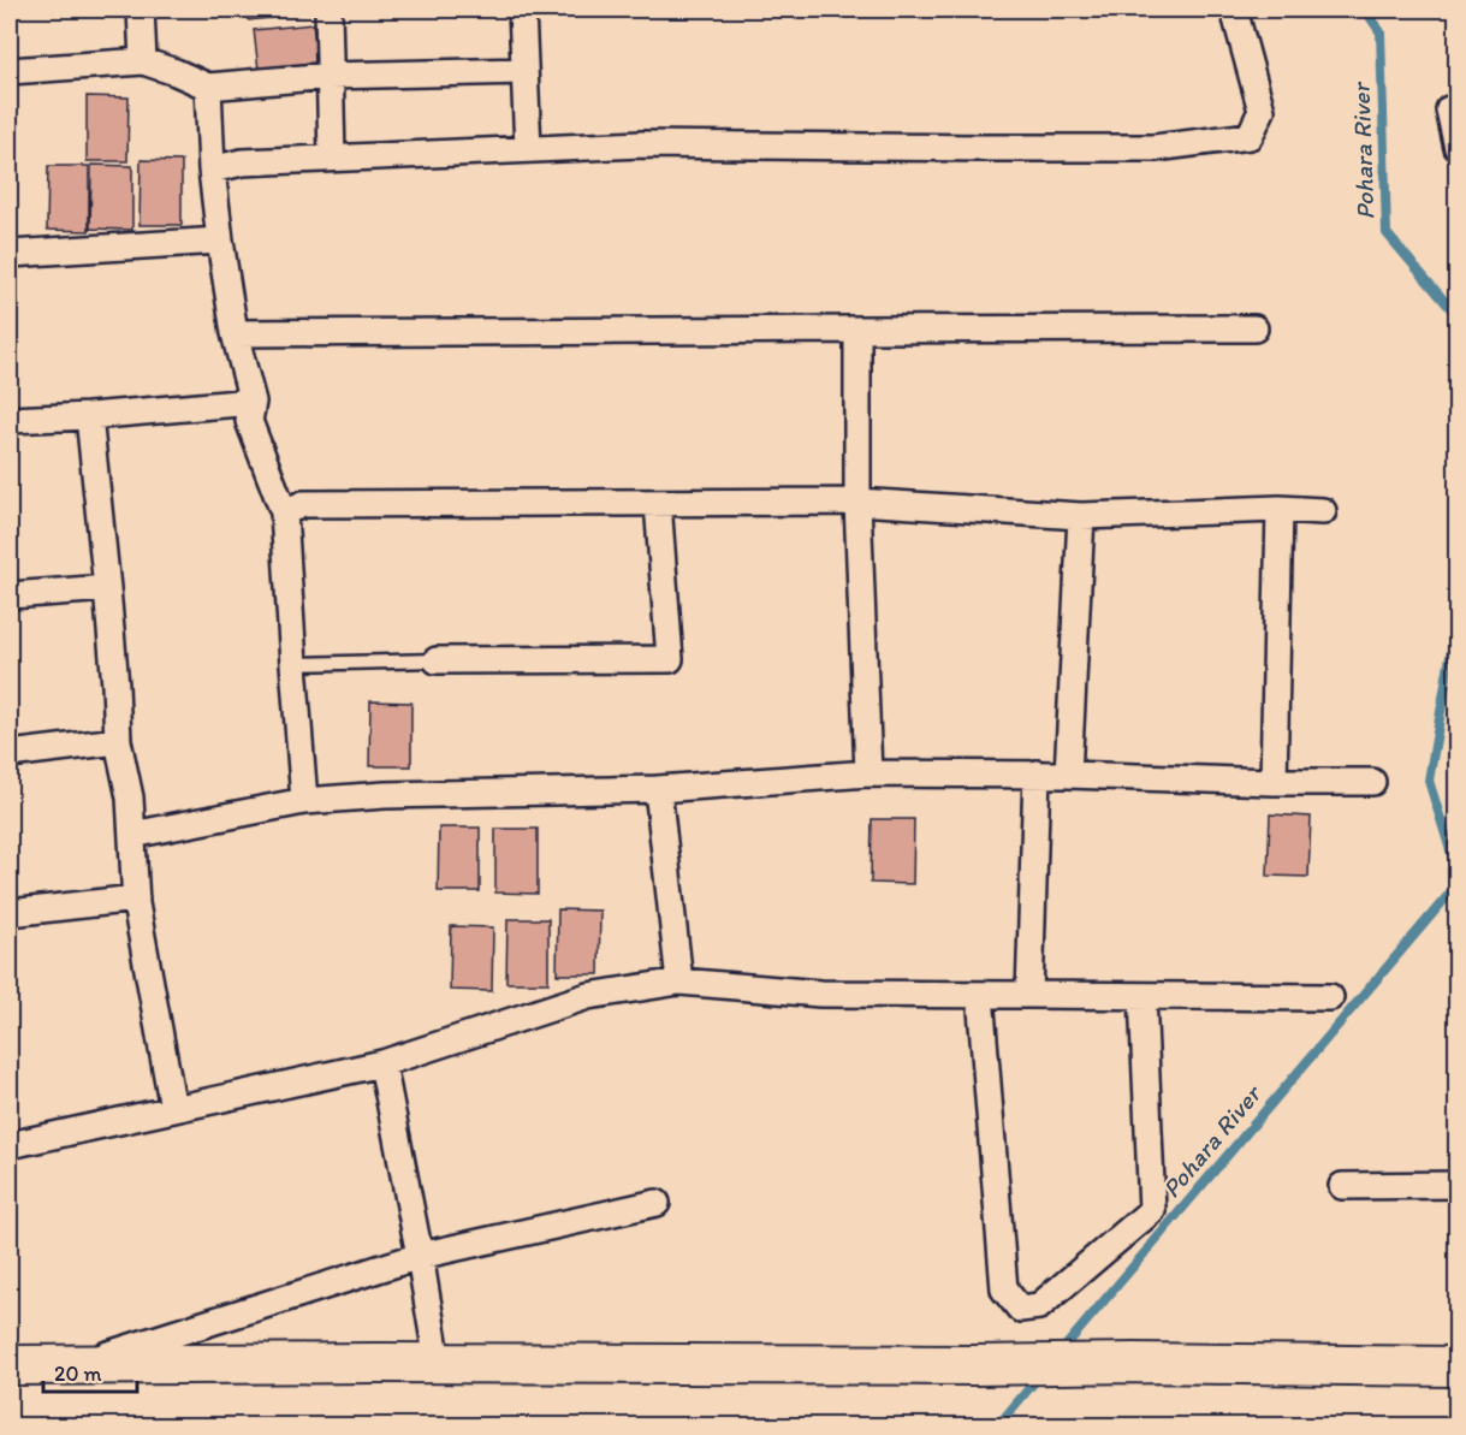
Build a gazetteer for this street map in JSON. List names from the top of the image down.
{
  "water": ["Pohara River"],
  "scale_bar": "20 m"
}
